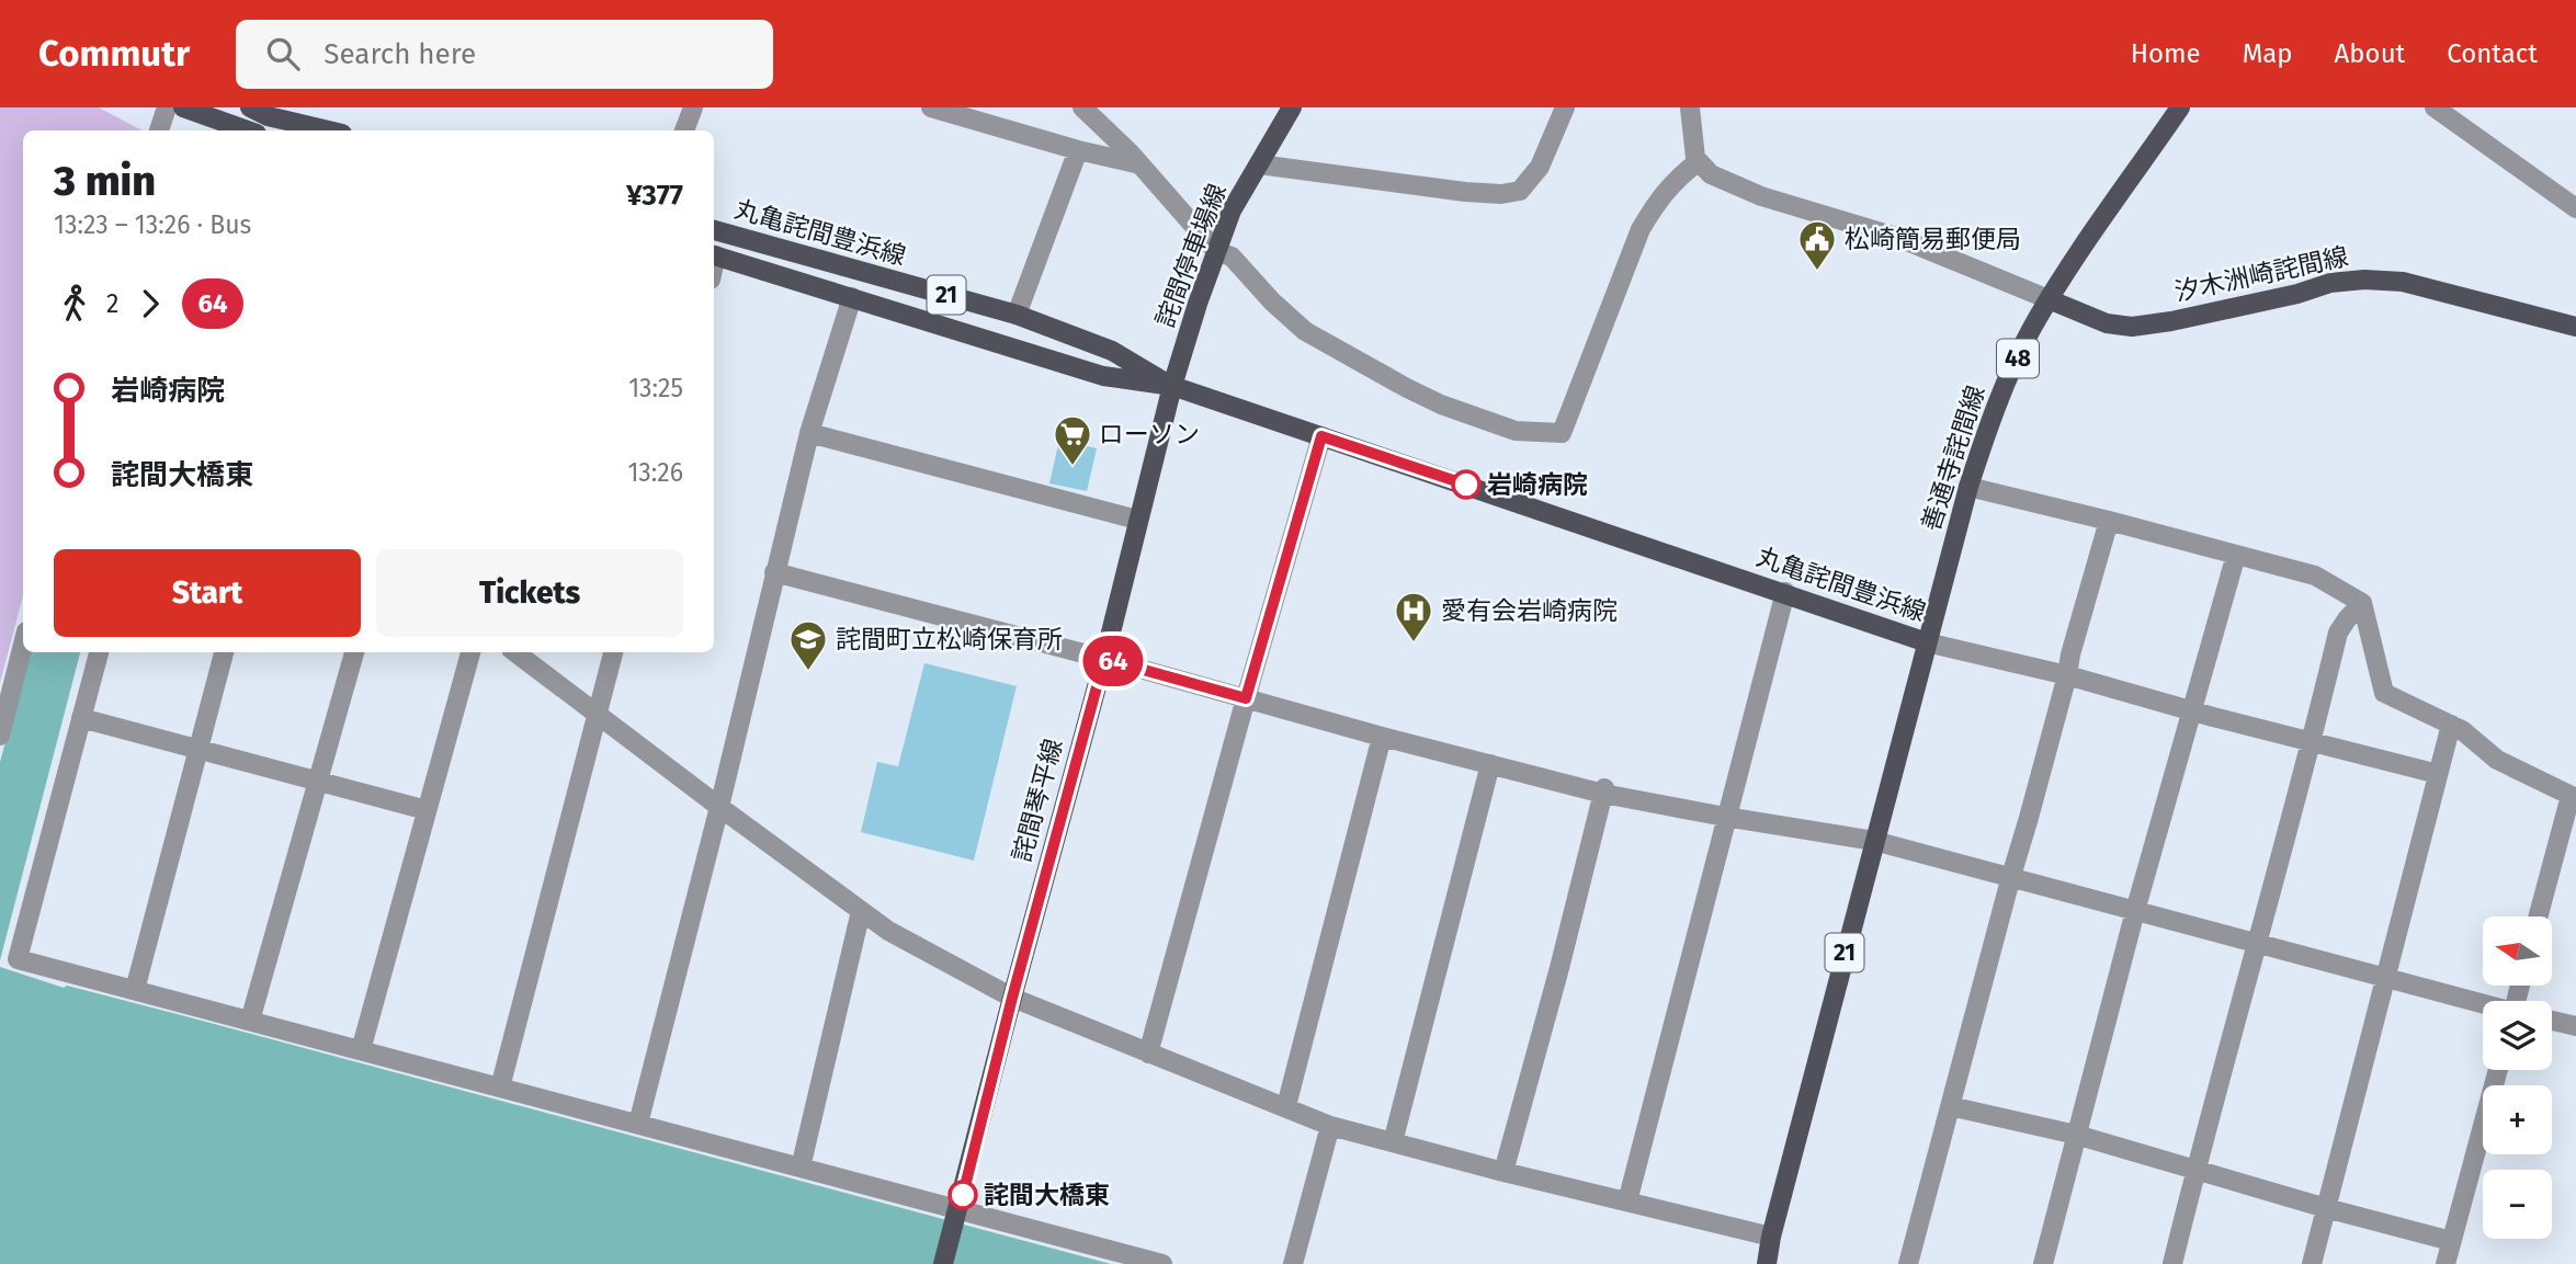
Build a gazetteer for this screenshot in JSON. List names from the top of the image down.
{
  "streets": {
    "main road": [
      "丸亀詫間豊浜線",
      "詫間停車場線",
      "汐木洲崎詫間線",
      "21",
      "48",
      "善通寺詫間線",
      "詫間琴平線"
    ]
  },
  "crossings": [
    ["丸亀詫間豊浜線", "詫間停車場線"],
    ["丸亀詫間豊浜線", "善通寺詫間線"],
    ["丸亀詫間豊浜線", "詫間琴平線"],
    ["詫間停車場線", "詫間琴平線"],
    ["汐木洲崎詫間線", "善通寺詫間線"]
  ],
  "places": {
    "public building": ["松崎簡易郵便局"],
    "supermarket": ["ローソン"],
    "other": ["岩崎病院", "詫間大橋東"],
    "hospital": ["愛有会岩崎病院"],
    "school or university": ["詫間町立松崎保育所"]
  },
  "lines": ["bus line 64"],
  "north": "left",
  "page": {
    "header": "Commutr",
    "search": "Search here",
    "nav": [
      "Home",
      "Map",
      "About",
      "Contact"
    ],
    "on_map": "64",
    "heading": ["3 min", "13:23 – 13:26 · Bus", "¥377"],
    "legs": ["2", "64"],
    "list": [
      {
        "name": "岩崎病院",
        "value": "13:25"
      },
      {
        "name": "詫間大橋東",
        "value": "13:26"
      }
    ],
    "buttons": ["Start", "Tickets"],
    "map_buttons": ["+", "−"]
  }
}
